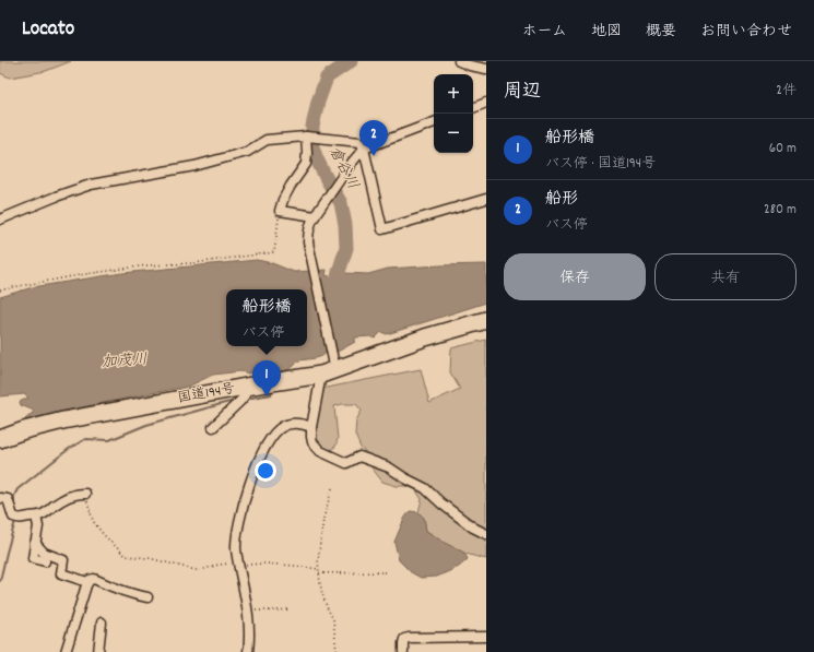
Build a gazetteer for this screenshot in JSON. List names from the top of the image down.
{
  "streets": {
    "highway": ["国道194号"]
  },
  "water": ["倉谷川", "加茂川"],
  "page": {
    "header": "Locato",
    "nav": [
      "ホーム",
      "地図",
      "概要",
      "お問い合わせ"
    ],
    "heading": ["周辺", "2件"],
    "map_buttons": ["+", "−"],
    "list": [
      {
        "mark": "1",
        "name": "船形橋",
        "note": "バス停 · 国道194号",
        "value": "60 m"
      },
      {
        "mark": "2",
        "name": "船形",
        "note": "バス停",
        "value": "280 m"
      }
    ],
    "pins": ["2", "1"],
    "buttons": ["保存", "共有"],
    "popup": ["船形橋", "バス停"]
  }
}
